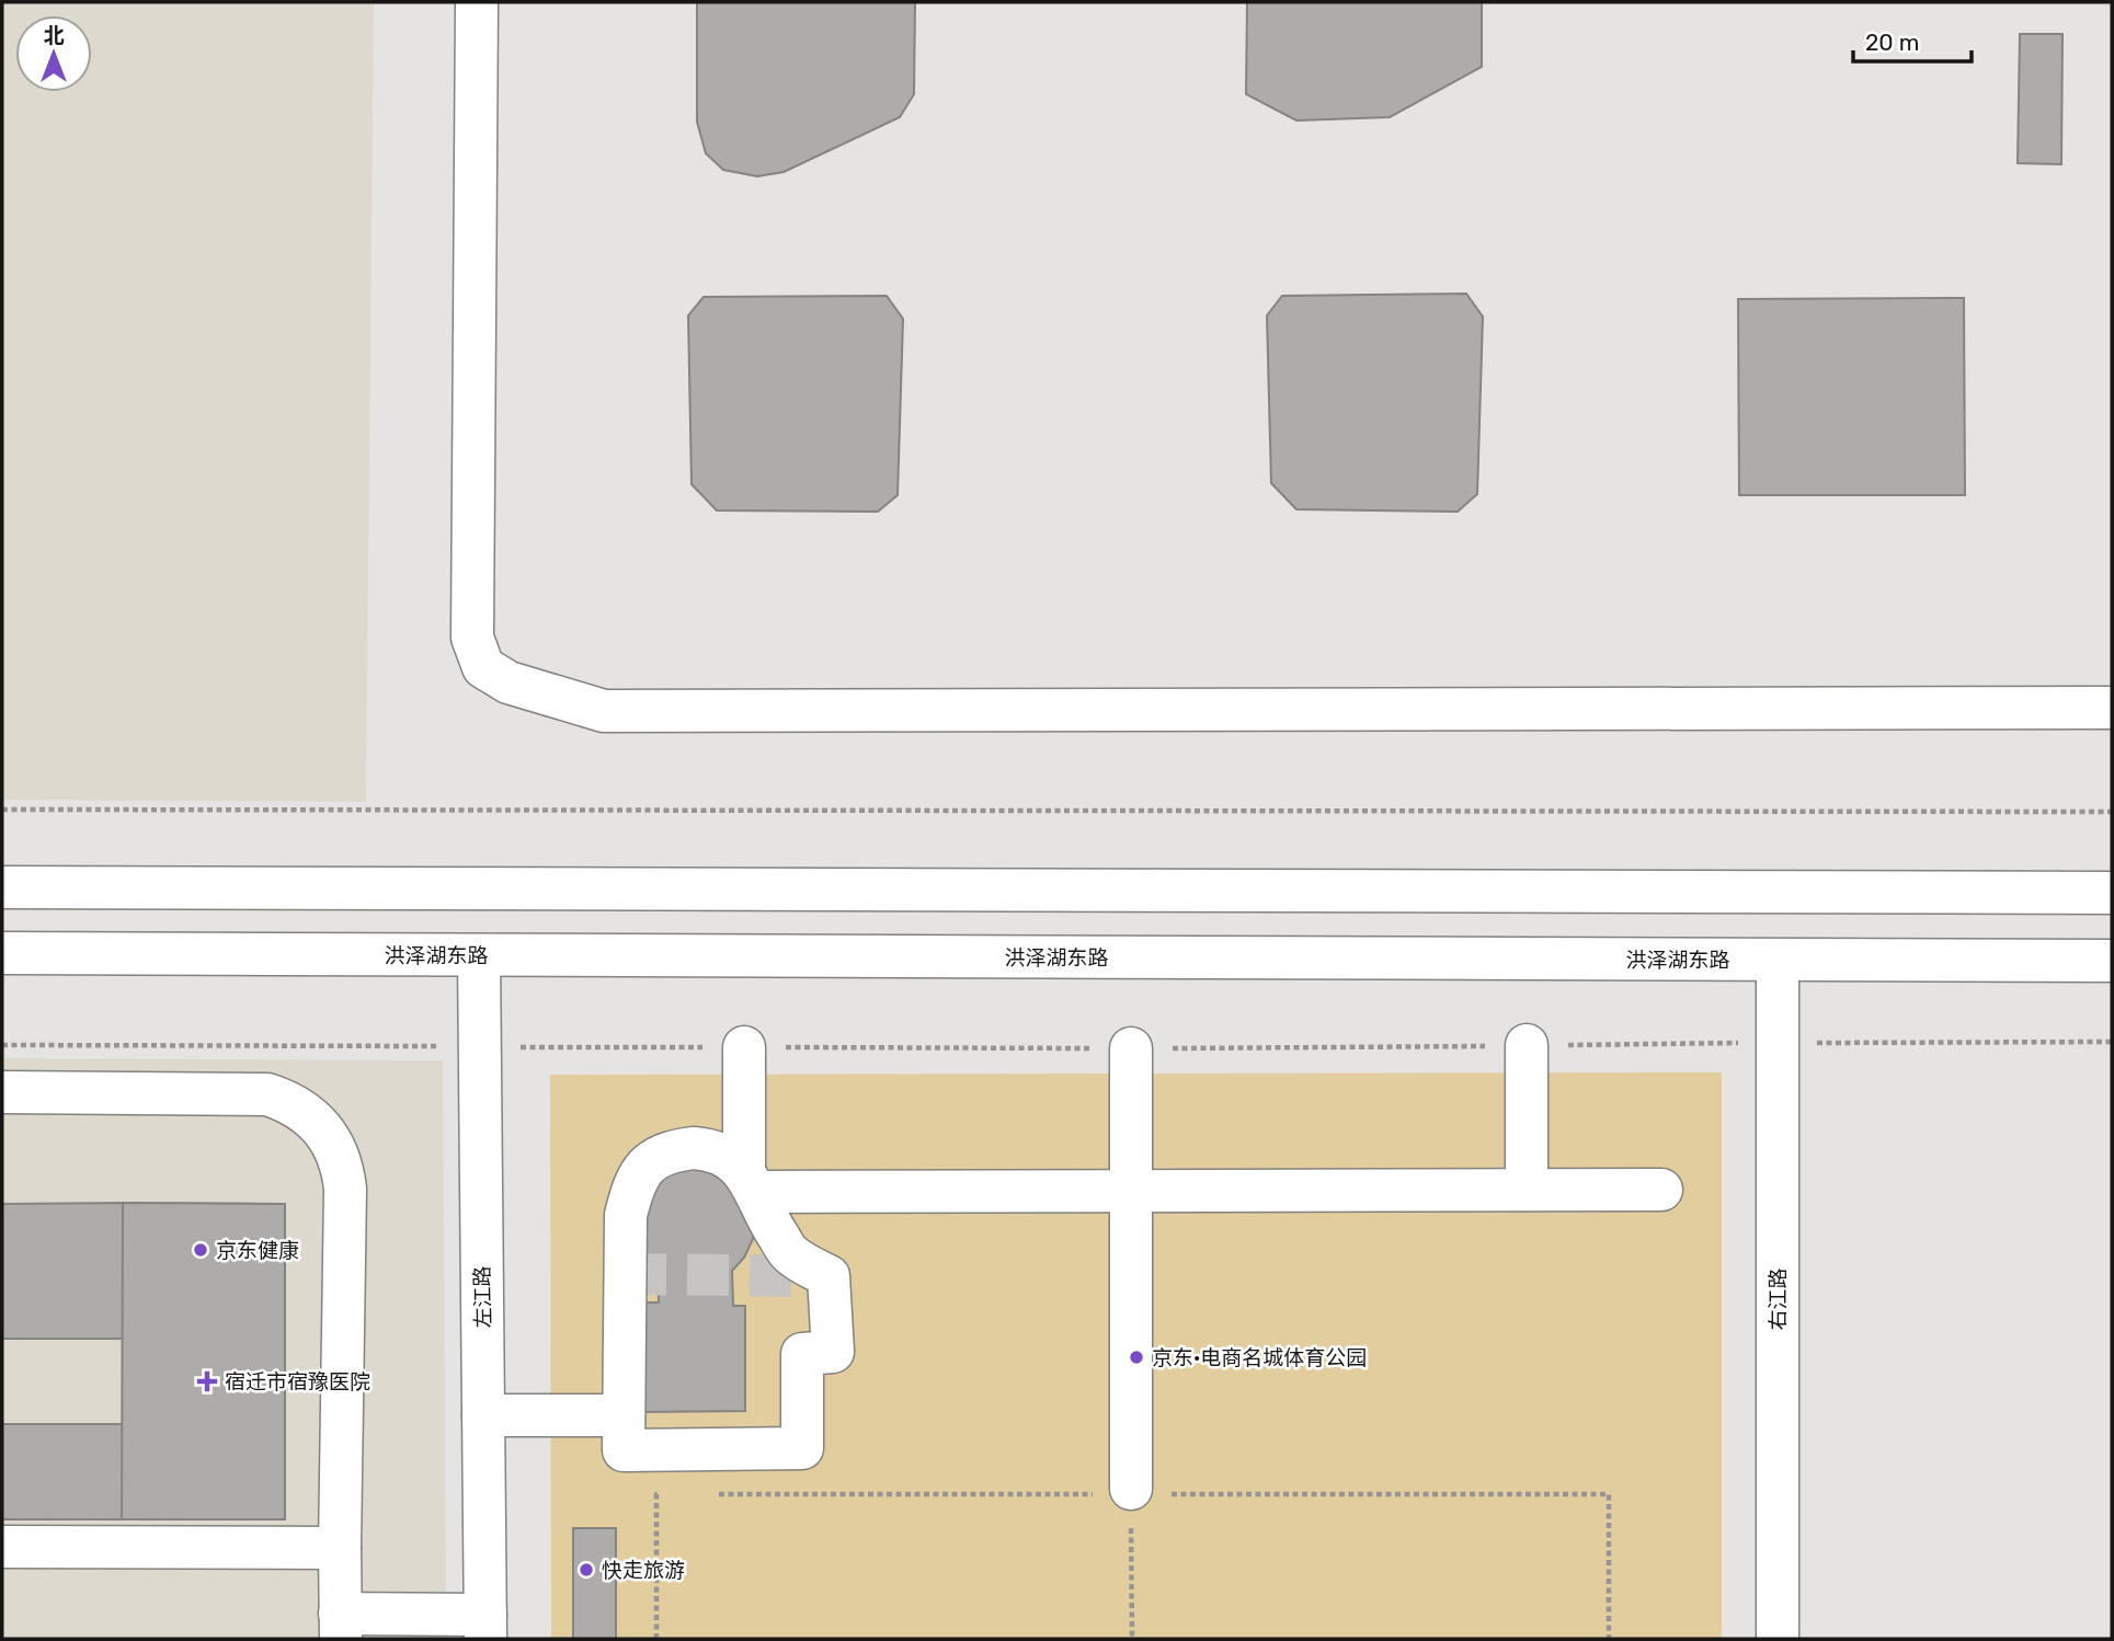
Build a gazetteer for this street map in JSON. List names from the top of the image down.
{
  "streets": {
    "main road": ["洪泽湖东路", "左江路", "右江路"]
  },
  "crossings": [
    ["洪泽湖东路", "左江路"],
    ["洪泽湖东路", "右江路"]
  ],
  "places": {
    "other": ["京东健康", "京东·电商名城体育公园", "快走旅游"],
    "health": ["宿迁市宿豫医院"]
  },
  "scale_bar": "20 m",
  "north": "top"
}
